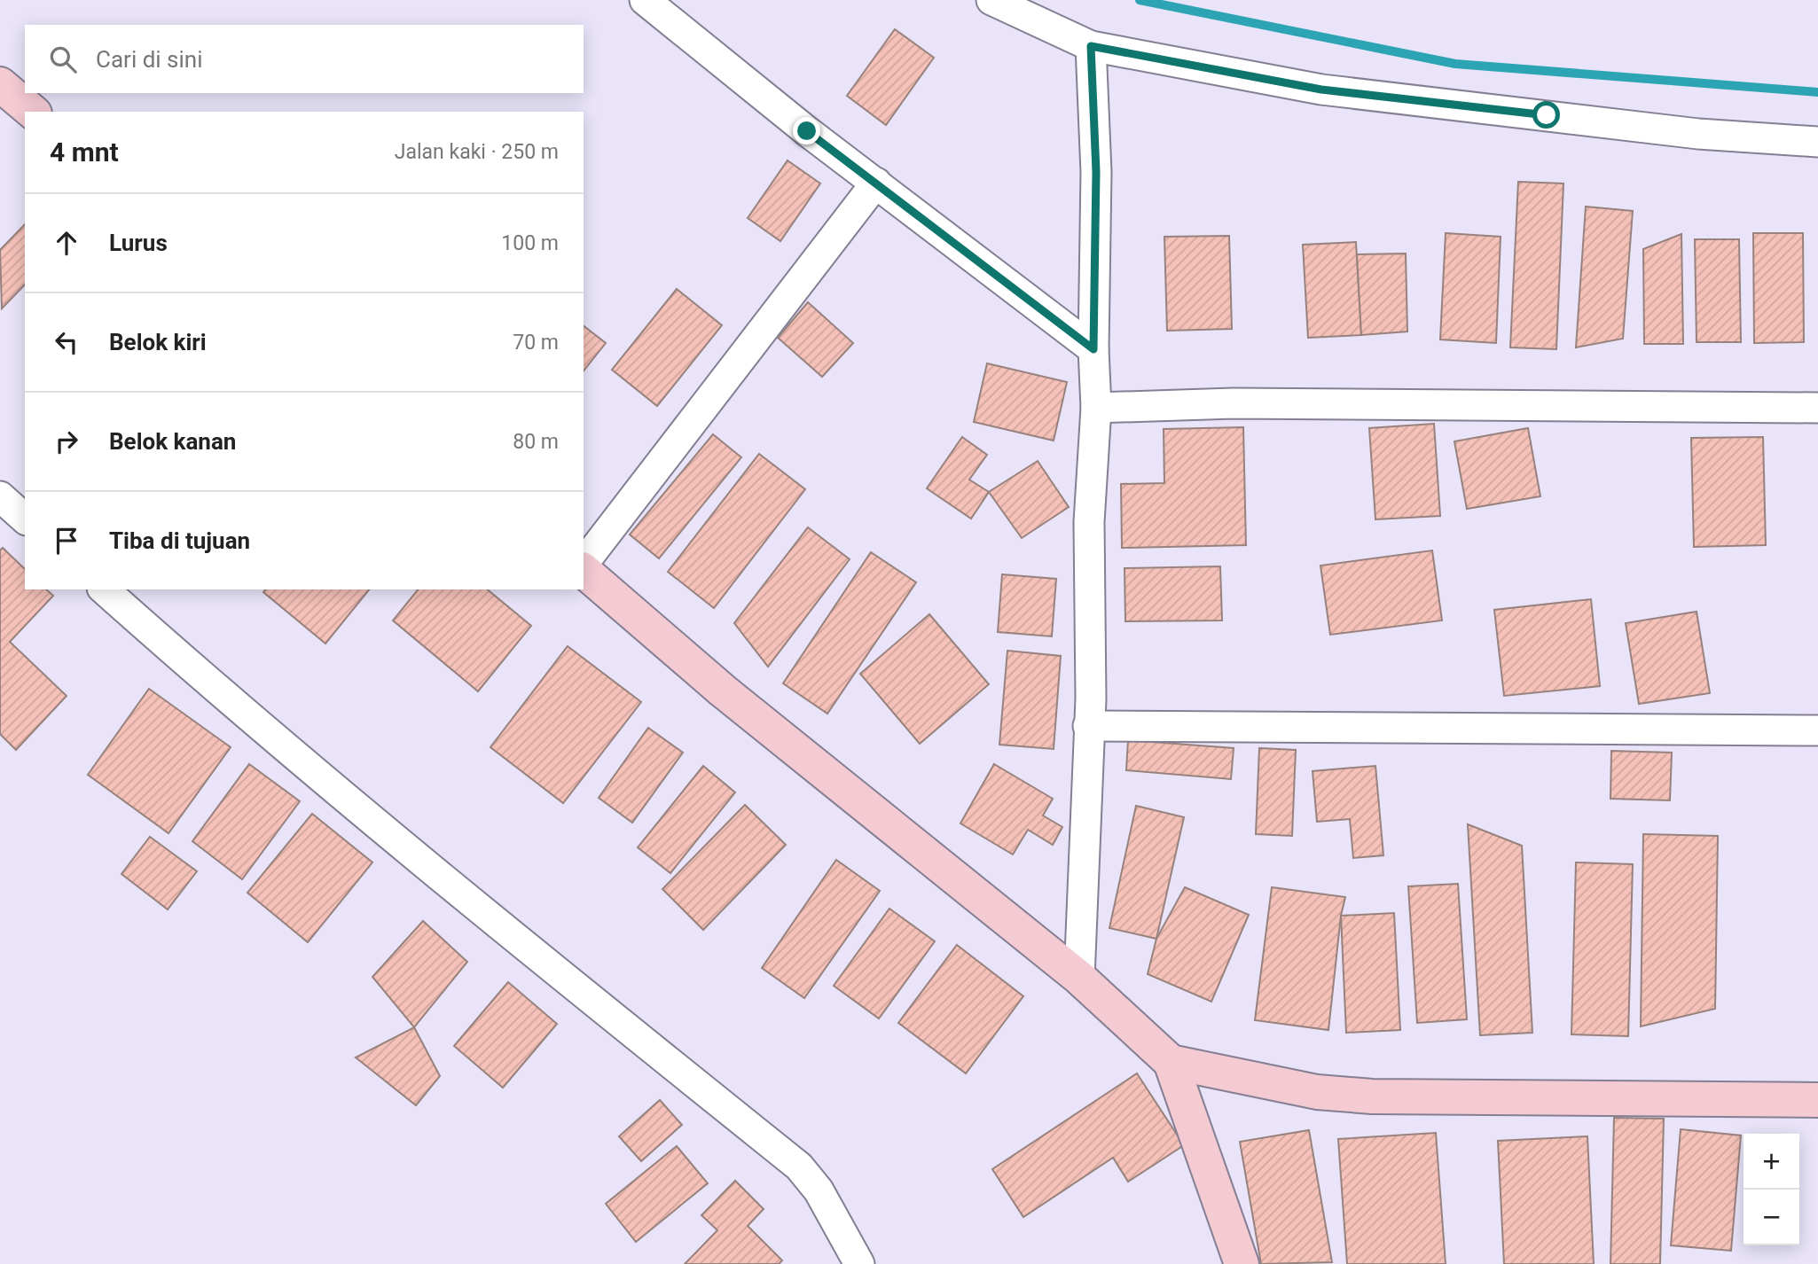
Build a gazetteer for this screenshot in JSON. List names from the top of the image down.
{
  "page": {
    "search": "Cari di sini",
    "heading": ["4 mnt", "Jalan kaki · 250 m"],
    "list": [
      ["Lurus", "100 m"],
      ["Belok kiri", "70 m"],
      ["Belok kanan", "80 m"],
      "Tiba di tujuan"
    ],
    "map_buttons": ["+", "−"]
  }
}
